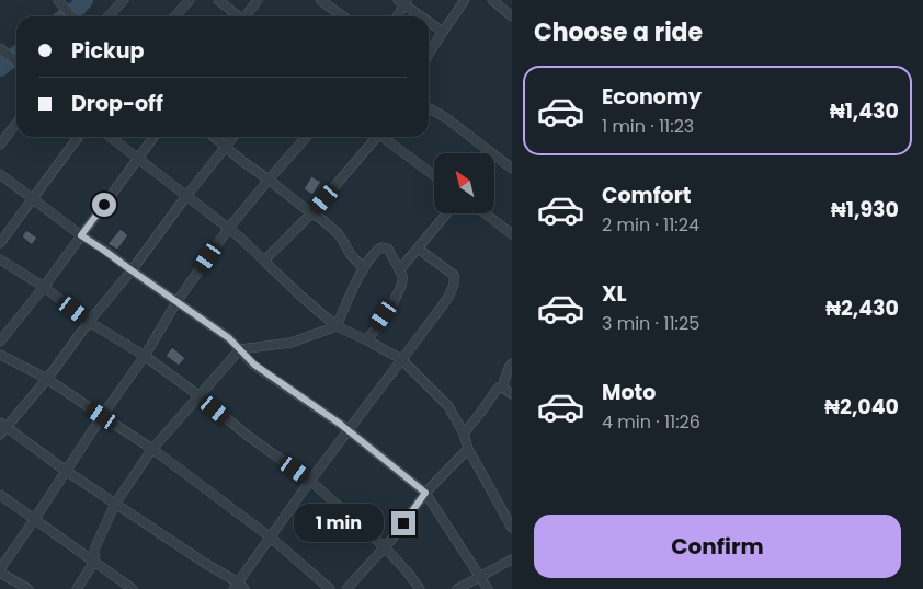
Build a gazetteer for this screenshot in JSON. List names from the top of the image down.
{
  "north": "top left",
  "page": {
    "heading": "Choose a ride",
    "banner": ["Pickup", "Drop-off"],
    "list": [
      {
        "name": "Economy",
        "note": "1 min · 11:23",
        "value": "₦1,430"
      },
      {
        "name": "Comfort",
        "note": "2 min · 11:24",
        "value": "₦1,930"
      },
      {
        "name": "XL",
        "note": "3 min · 11:25",
        "value": "₦2,430"
      },
      {
        "name": "Moto",
        "note": "4 min · 11:26",
        "value": "₦2,040"
      }
    ],
    "bubble": "1 min",
    "buttons": "Confirm"
  }
}
